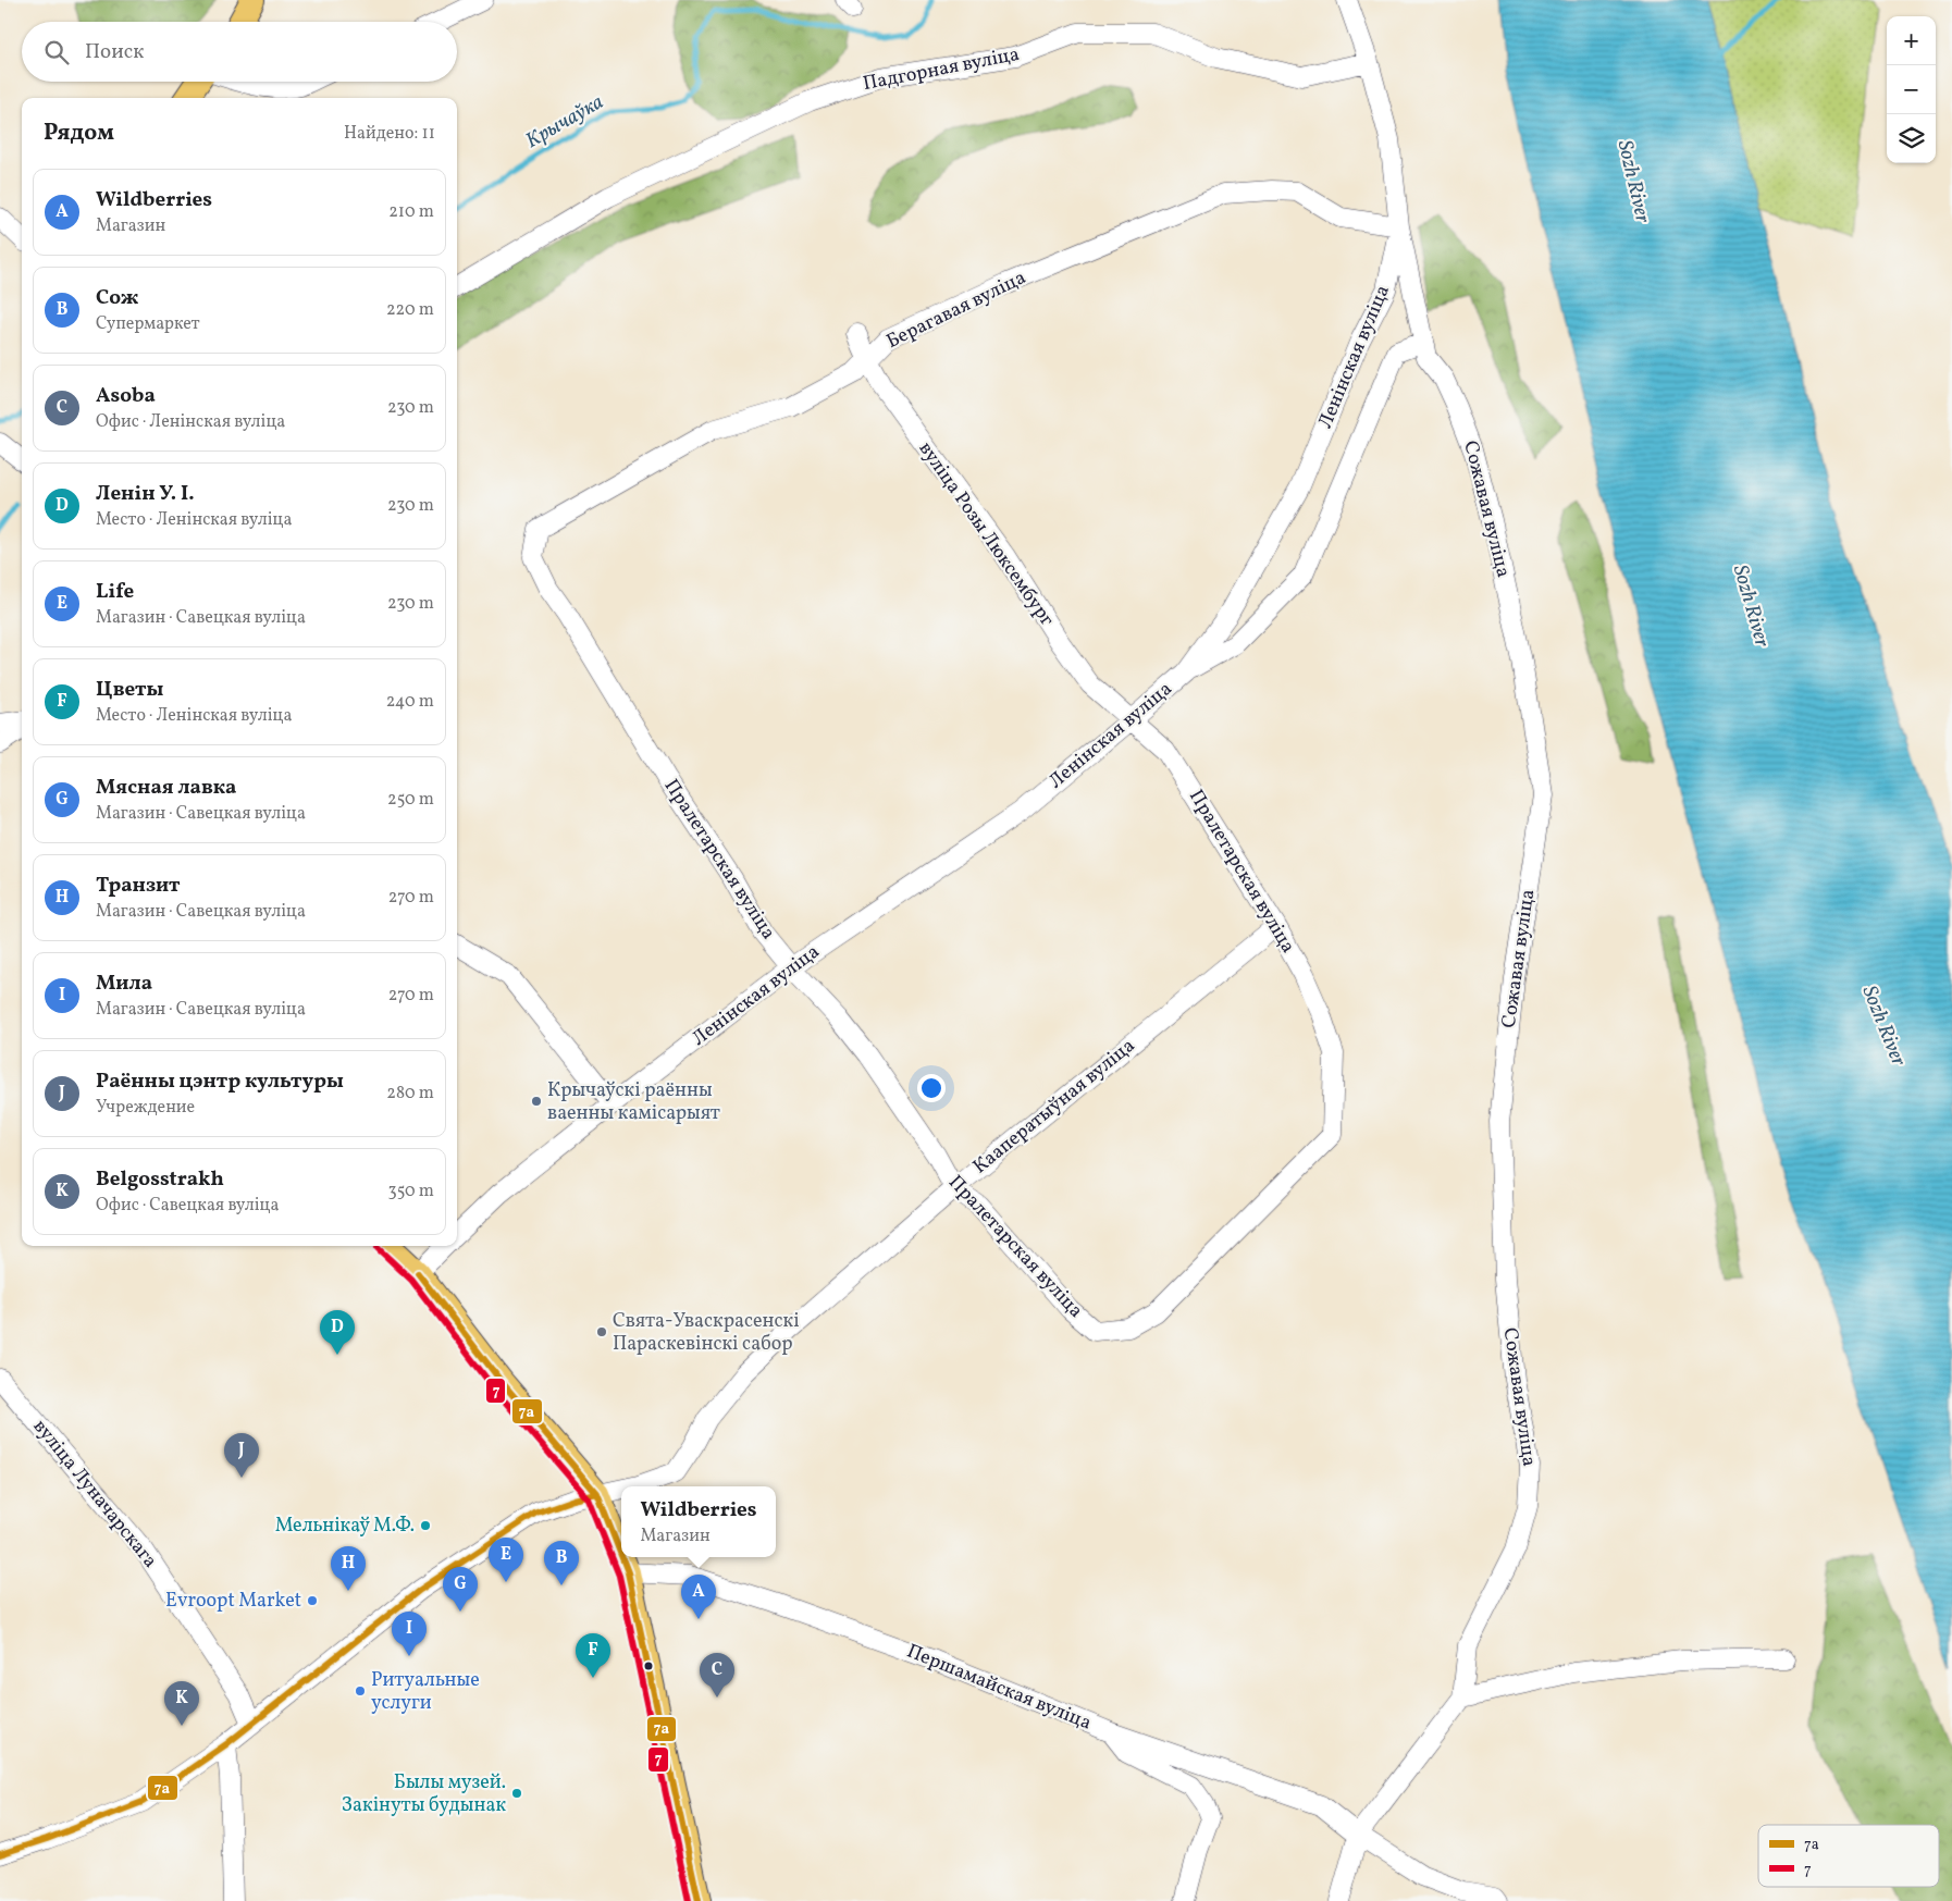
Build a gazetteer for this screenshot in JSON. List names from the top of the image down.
{
  "streets": {
    "street": [
      "Падгорная вуліца",
      "Берагавая вуліца",
      "Ленінская вуліца",
      "Сожавая вуліца",
      "вуліца Розы Люксембург",
      "Пралетарская вуліца",
      "Кааператыўная вуліца",
      "вуліца Луначарскага",
      "Першамайская вуліца"
    ]
  },
  "crossings": [
    ["Падгорная вуліца", "Ленінская вуліца"],
    ["Берагавая вуліца", "Ленінская вуліца"],
    ["Берагавая вуліца", "Сожавая вуліца"],
    ["Берагавая вуліца", "вуліца Розы Люксембург"],
    ["Берагавая вуліца", "Пралетарская вуліца"],
    ["Ленінская вуліца", "Сожавая вуліца"],
    ["Ленінская вуліца", "вуліца Розы Люксембург"],
    ["Ленінская вуліца", "Пралетарская вуліца"],
    ["вуліца Розы Люксембург", "Пралетарская вуліца"],
    ["Пралетарская вуліца", "Кааператыўная вуліца"],
    ["Кааператыўная вуліца", "вуліца Луначарскага"]
  ],
  "water": ["Крычаўка", "Sozh River"],
  "places": [
    "Крычаўскі раённы ваенны камісарыят",
    "Свята-Уваскрасенскі Параскевінскі сабор",
    "Мельнікаў М.Ф.",
    "Evroopt Market",
    "Ритуальные услуги",
    "Былы музей. Закінуты будынак"
  ],
  "lines": ["transit line 7", "transit line 7а"],
  "legend": ["7а", "7"],
  "page": {
    "map_buttons": ["+", "−"],
    "search": "Поиск",
    "heading": ["Рядом", "Найдено: 11"],
    "list": [
      {
        "mark": "A",
        "name": "Wildberries",
        "note": "Магазин",
        "value": "210 m"
      },
      {
        "mark": "B",
        "name": "Сож",
        "note": "Супермаркет",
        "value": "220 m"
      },
      {
        "mark": "C",
        "name": "Asoba",
        "note": "Офис · Ленінская вуліца",
        "value": "230 m"
      },
      {
        "mark": "D",
        "name": "Ленін У. І.",
        "note": "Место · Ленінская вуліца",
        "value": "230 m"
      },
      {
        "mark": "E",
        "name": "Life",
        "note": "Магазин · Савецкая вуліца",
        "value": "230 m"
      },
      {
        "mark": "F",
        "name": "Цветы",
        "note": "Место · Ленінская вуліца",
        "value": "240 m"
      },
      {
        "mark": "G",
        "name": "Мясная лавка",
        "note": "Магазин · Савецкая вуліца",
        "value": "250 m"
      },
      {
        "mark": "H",
        "name": "Транзит",
        "note": "Магазин · Савецкая вуліца",
        "value": "270 m"
      },
      {
        "mark": "I",
        "name": "Мила",
        "note": "Магазин · Савецкая вуліца",
        "value": "270 m"
      },
      {
        "mark": "J",
        "name": "Раённы цэнтр культуры",
        "note": "Учреждение",
        "value": "280 m"
      },
      {
        "mark": "K",
        "name": "Belgosstrakh",
        "note": "Офис · Савецкая вуліца",
        "value": "350 m"
      }
    ],
    "pins": [
      "D",
      "J",
      "E",
      "B",
      "H",
      "G",
      "A",
      "I",
      "F",
      "C",
      "K"
    ],
    "popup": ["Wildberries", "Магазин"]
  }
}
